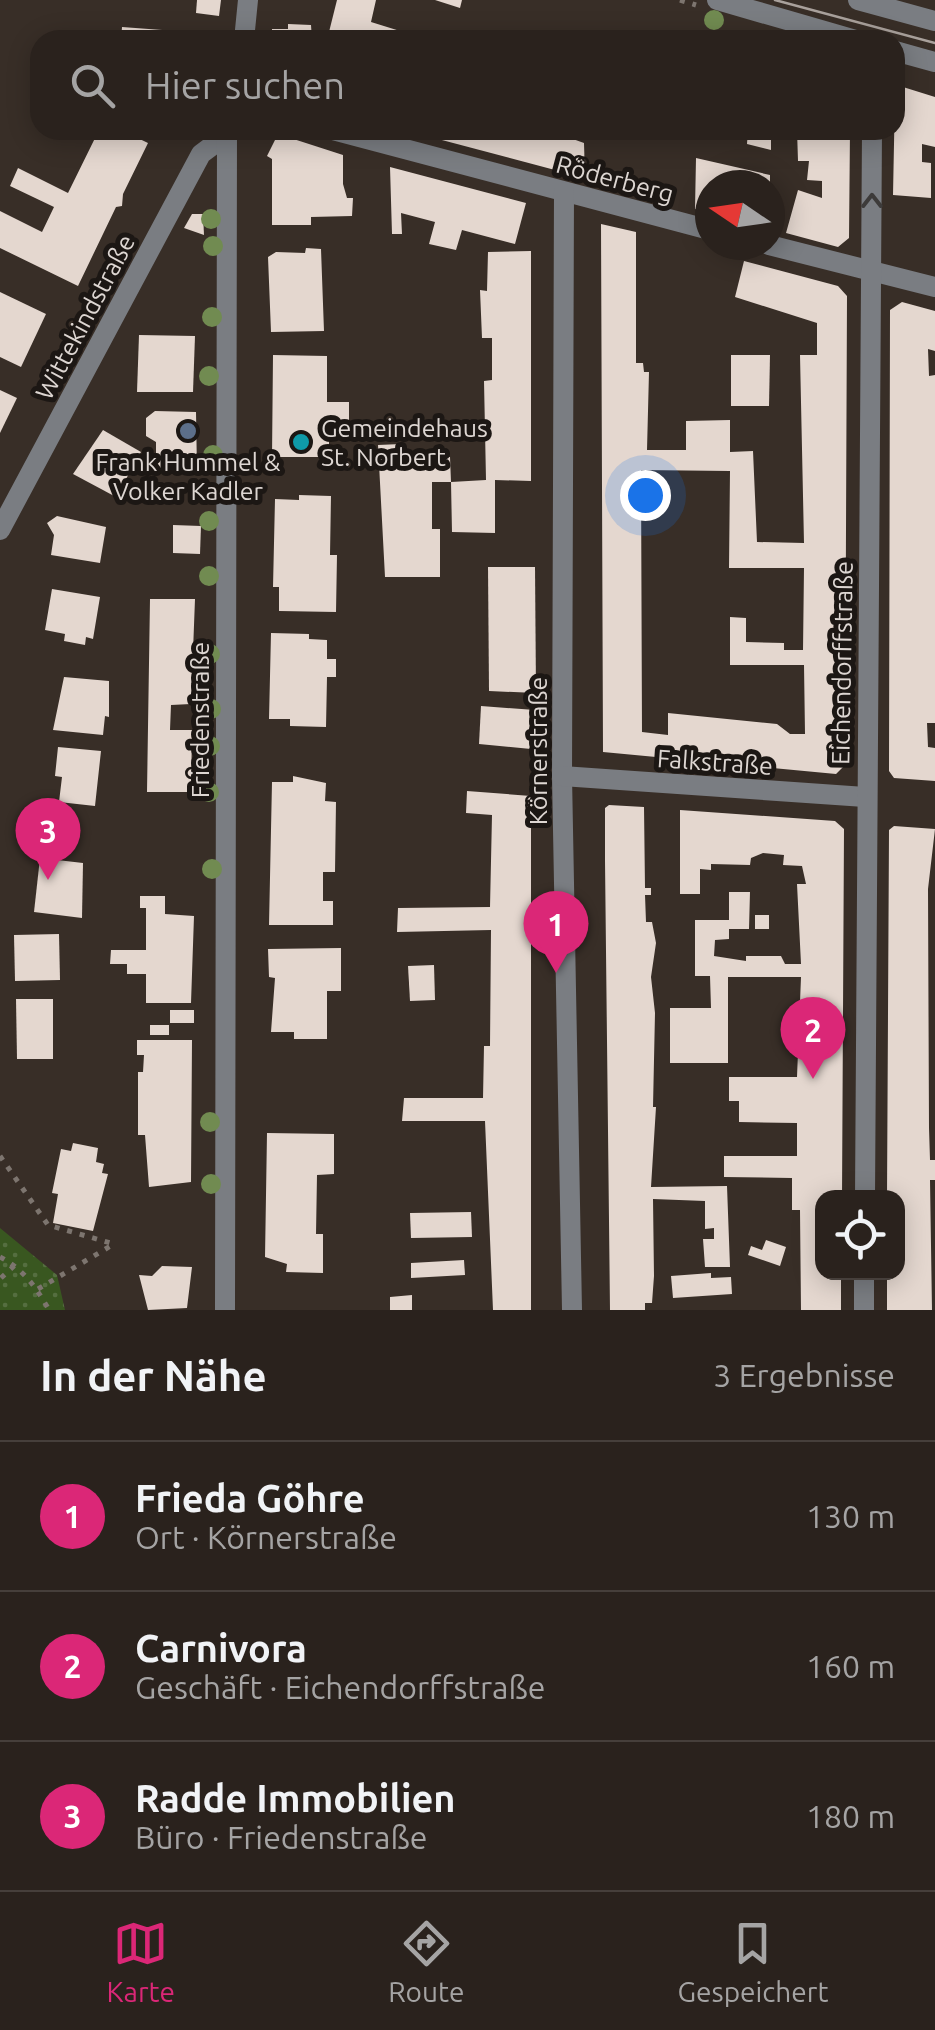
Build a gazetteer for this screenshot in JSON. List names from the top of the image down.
{
  "streets": {
    "street": [
      "Röderberg",
      "Wittekindstraße",
      "Eichendorffstraße",
      "Friedenstraße",
      "Körnerstraße",
      "Falkstraße"
    ]
  },
  "crossings": [
    ["Röderberg", "Körnerstraße"],
    ["Eichendorffstraße", "Falkstraße"],
    ["Körnerstraße", "Falkstraße"]
  ],
  "places": ["Frank Hummel & Volker Kadler", "Gemeindehaus St. Norbert"],
  "north": "left",
  "page": {
    "search": "Hier suchen",
    "pins": ["3", "1", "2"],
    "heading": ["In der Nähe", "3 Ergebnisse"],
    "list": [
      {
        "mark": "1",
        "name": "Frieda Göhre",
        "note": "Ort · Körnerstraße",
        "value": "130 m"
      },
      {
        "mark": "2",
        "name": "Carnivora",
        "note": "Geschäft · Eichendorffstraße",
        "value": "160 m"
      },
      {
        "mark": "3",
        "name": "Radde Immobilien",
        "note": "Büro · Friedenstraße",
        "value": "180 m"
      }
    ],
    "nav": ["Karte", "Route", "Gespeichert"]
  }
}
